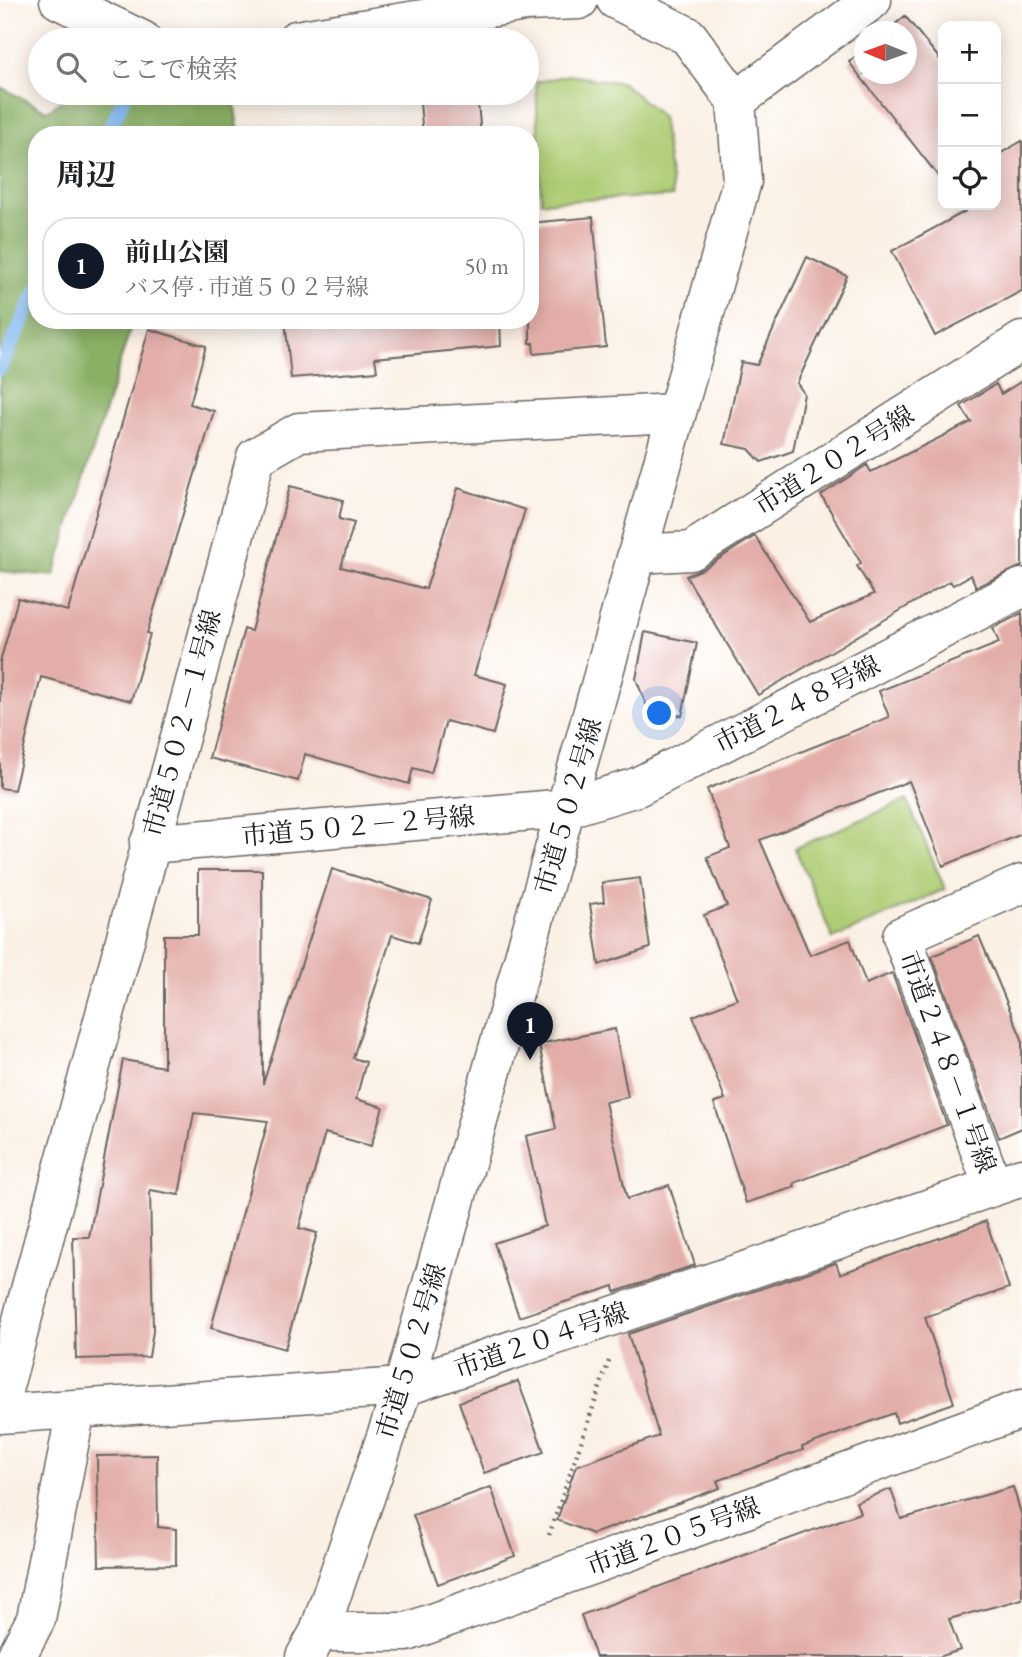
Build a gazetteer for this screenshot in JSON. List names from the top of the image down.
{
  "streets": {
    "street": [
      "市道２０２号線",
      "市道２４８号線",
      "市道５０２－１号線",
      "市道５０２号線",
      "市道５０２－２号線",
      "市道２４８－１号線",
      "市道２０４号線",
      "市道２０５号線"
    ]
  },
  "crossings": [
    ["市道２０２号線", "市道５０２号線"],
    ["市道２４８号線", "市道５０２号線"],
    ["市道２４８号線", "市道５０２－２号線"],
    ["市道５０２－１号線", "市道５０２号線"],
    ["市道５０２－１号線", "市道５０２－２号線"],
    ["市道５０２号線", "市道５０２－２号線"],
    ["市道５０２号線", "市道２０４号線"],
    ["市道５０２号線", "市道２０５号線"],
    ["市道２４８－１号線", "市道２０４号線"]
  ],
  "north": "left",
  "page": {
    "map_buttons": ["+", "−"],
    "search": "ここで検索",
    "heading": "周辺",
    "list": [
      {
        "mark": "1",
        "name": "前山公園",
        "note": "バス停 · 市道５０２号線",
        "value": "50 m"
      }
    ],
    "pins": "1"
  }
}
